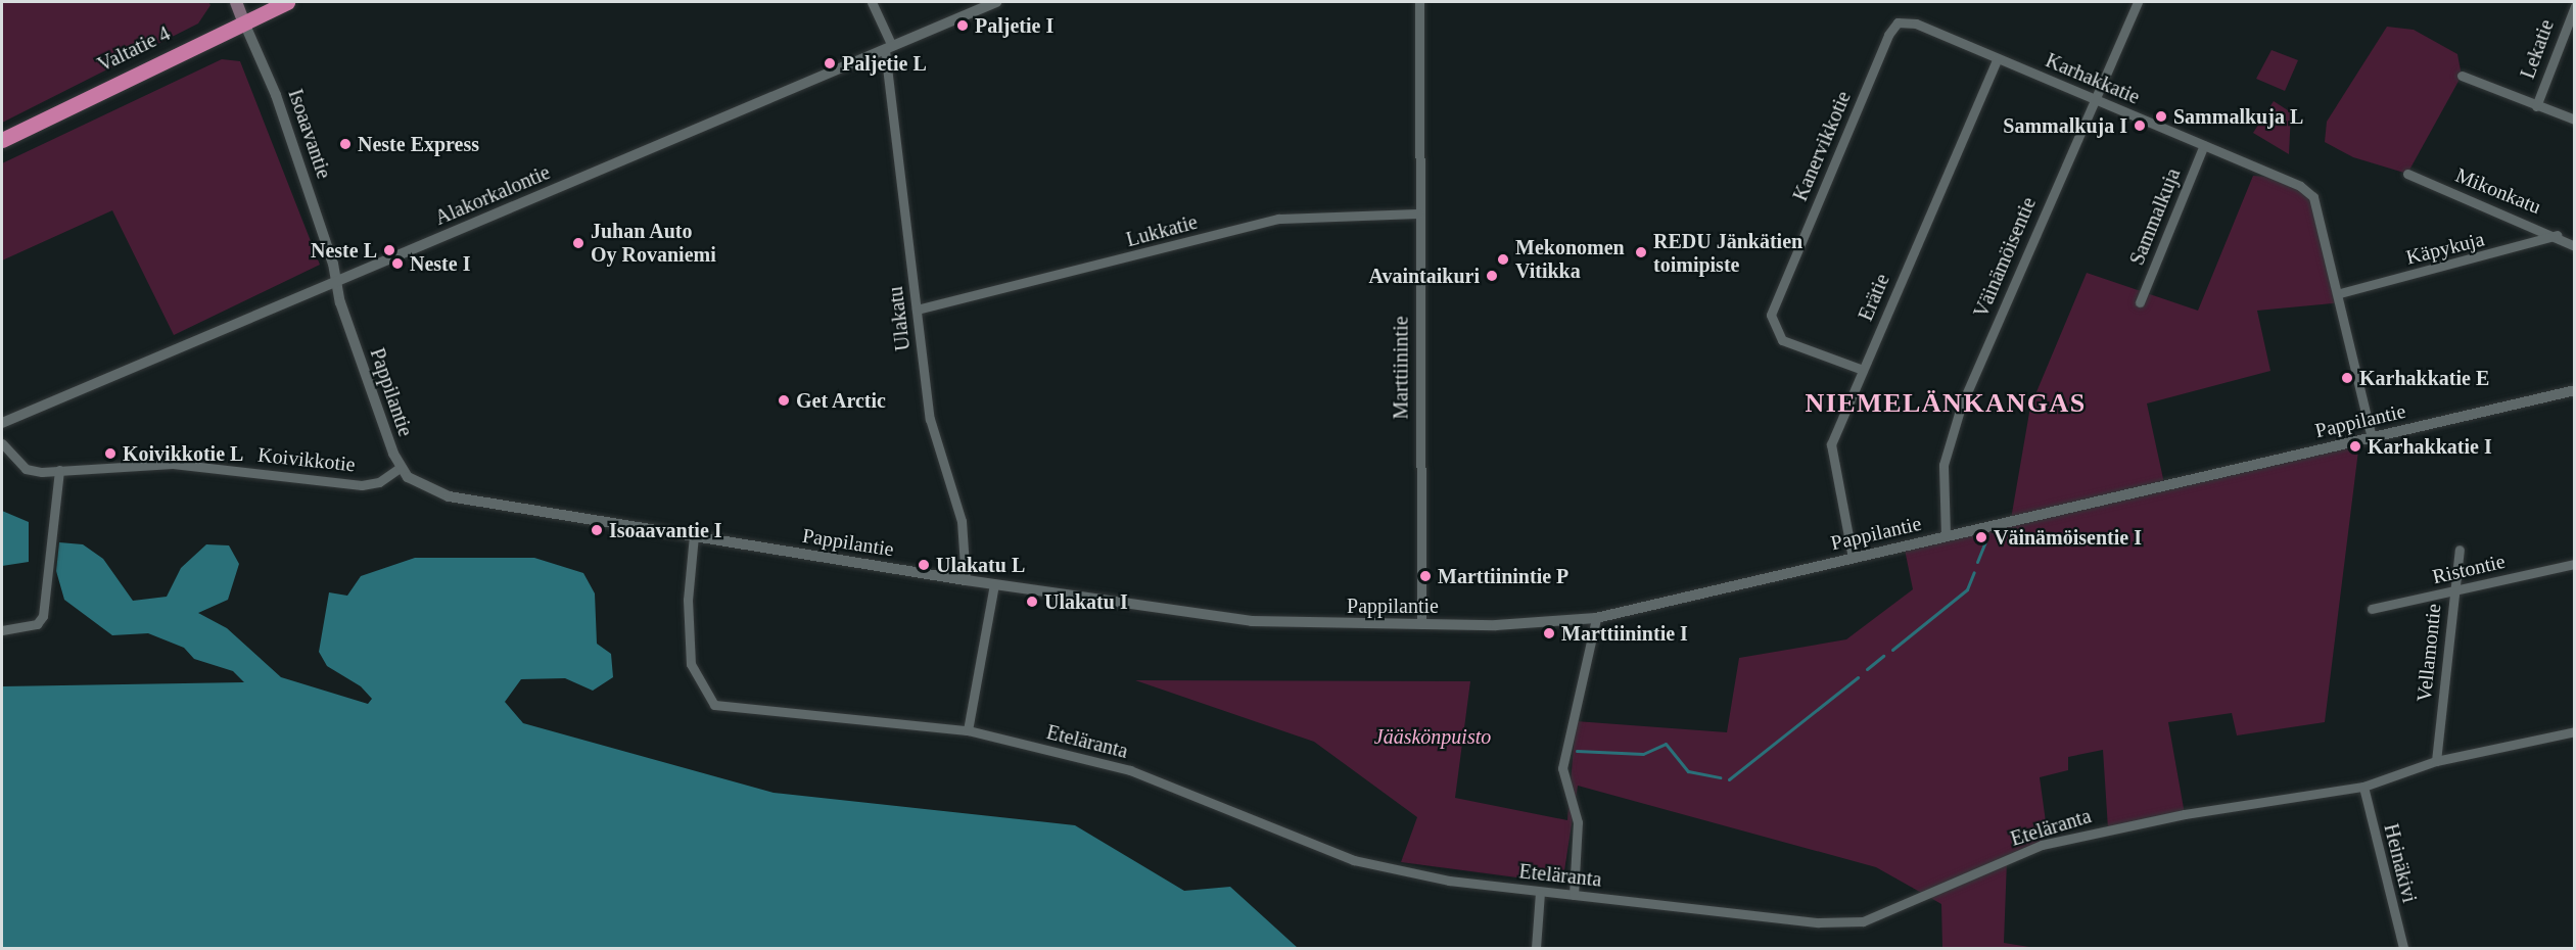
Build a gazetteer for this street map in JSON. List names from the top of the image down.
{
  "streets": {
    "highway": ["Valtatie 4"],
    "main road": ["Isoaavantie"],
    "street": [
      "Lekatie",
      "Karhakkatie",
      "Kanervikkotie",
      "Mikonkatu",
      "Alakorkalontie",
      "Sammalkuja",
      "Lukkatie",
      "Käpykuja",
      "Väinämöisentie",
      "Erätie",
      "Ulakatu",
      "Marttiinintie",
      "Pappilantie",
      "Koivikkotie",
      "Ristontie",
      "Vellamontie",
      "Eteläranta",
      "Heinäkivi"
    ]
  },
  "crossings": [
    ["Valtatie 4", "Isoaavantie"],
    ["Karhakkatie", "Kanervikkotie"],
    ["Karhakkatie", "Sammalkuja"],
    ["Karhakkatie", "Käpykuja"],
    ["Karhakkatie", "Väinämöisentie"],
    ["Karhakkatie", "Erätie"],
    ["Karhakkatie", "Pappilantie"],
    ["Isoaavantie", "Alakorkalontie"],
    ["Isoaavantie", "Pappilantie"],
    ["Kanervikkotie", "Erätie"],
    ["Mikonkatu", "Käpykuja"],
    ["Alakorkalontie", "Ulakatu"],
    ["Alakorkalontie", "Pappilantie"],
    ["Lukkatie", "Ulakatu"],
    ["Lukkatie", "Marttiinintie"],
    ["Väinämöisentie", "Pappilantie"],
    ["Erätie", "Pappilantie"],
    ["Ulakatu", "Pappilantie"],
    ["Marttiinintie", "Pappilantie"],
    ["Pappilantie", "Koivikkotie"],
    ["Pappilantie", "Eteläranta"],
    ["Ristontie", "Vellamontie"],
    ["Vellamontie", "Eteläranta"],
    ["Eteläranta", "Heinäkivi"]
  ],
  "districts": ["NIEMELÄNKANGAS"],
  "parks": ["Jääskönpuisto"],
  "places": [
    "Paljetie I",
    "Paljetie L",
    "Sammalkuja L",
    "Sammalkuja I",
    "Neste Express",
    "Juhan Auto Oy Rovaniemi",
    "Neste L",
    "REDU Jänkätien toimipiste",
    "Mekonomen Vitikka",
    "Neste I",
    "Avaintaikuri",
    "Karhakkatie E",
    "Get Arctic",
    "Karhakkatie I",
    "Koivikkotie L",
    "Isoaavantie I",
    "Väinämöisentie I",
    "Ulakatu L",
    "Marttiinintie P",
    "Ulakatu I",
    "Marttiinintie I"
  ]
}
